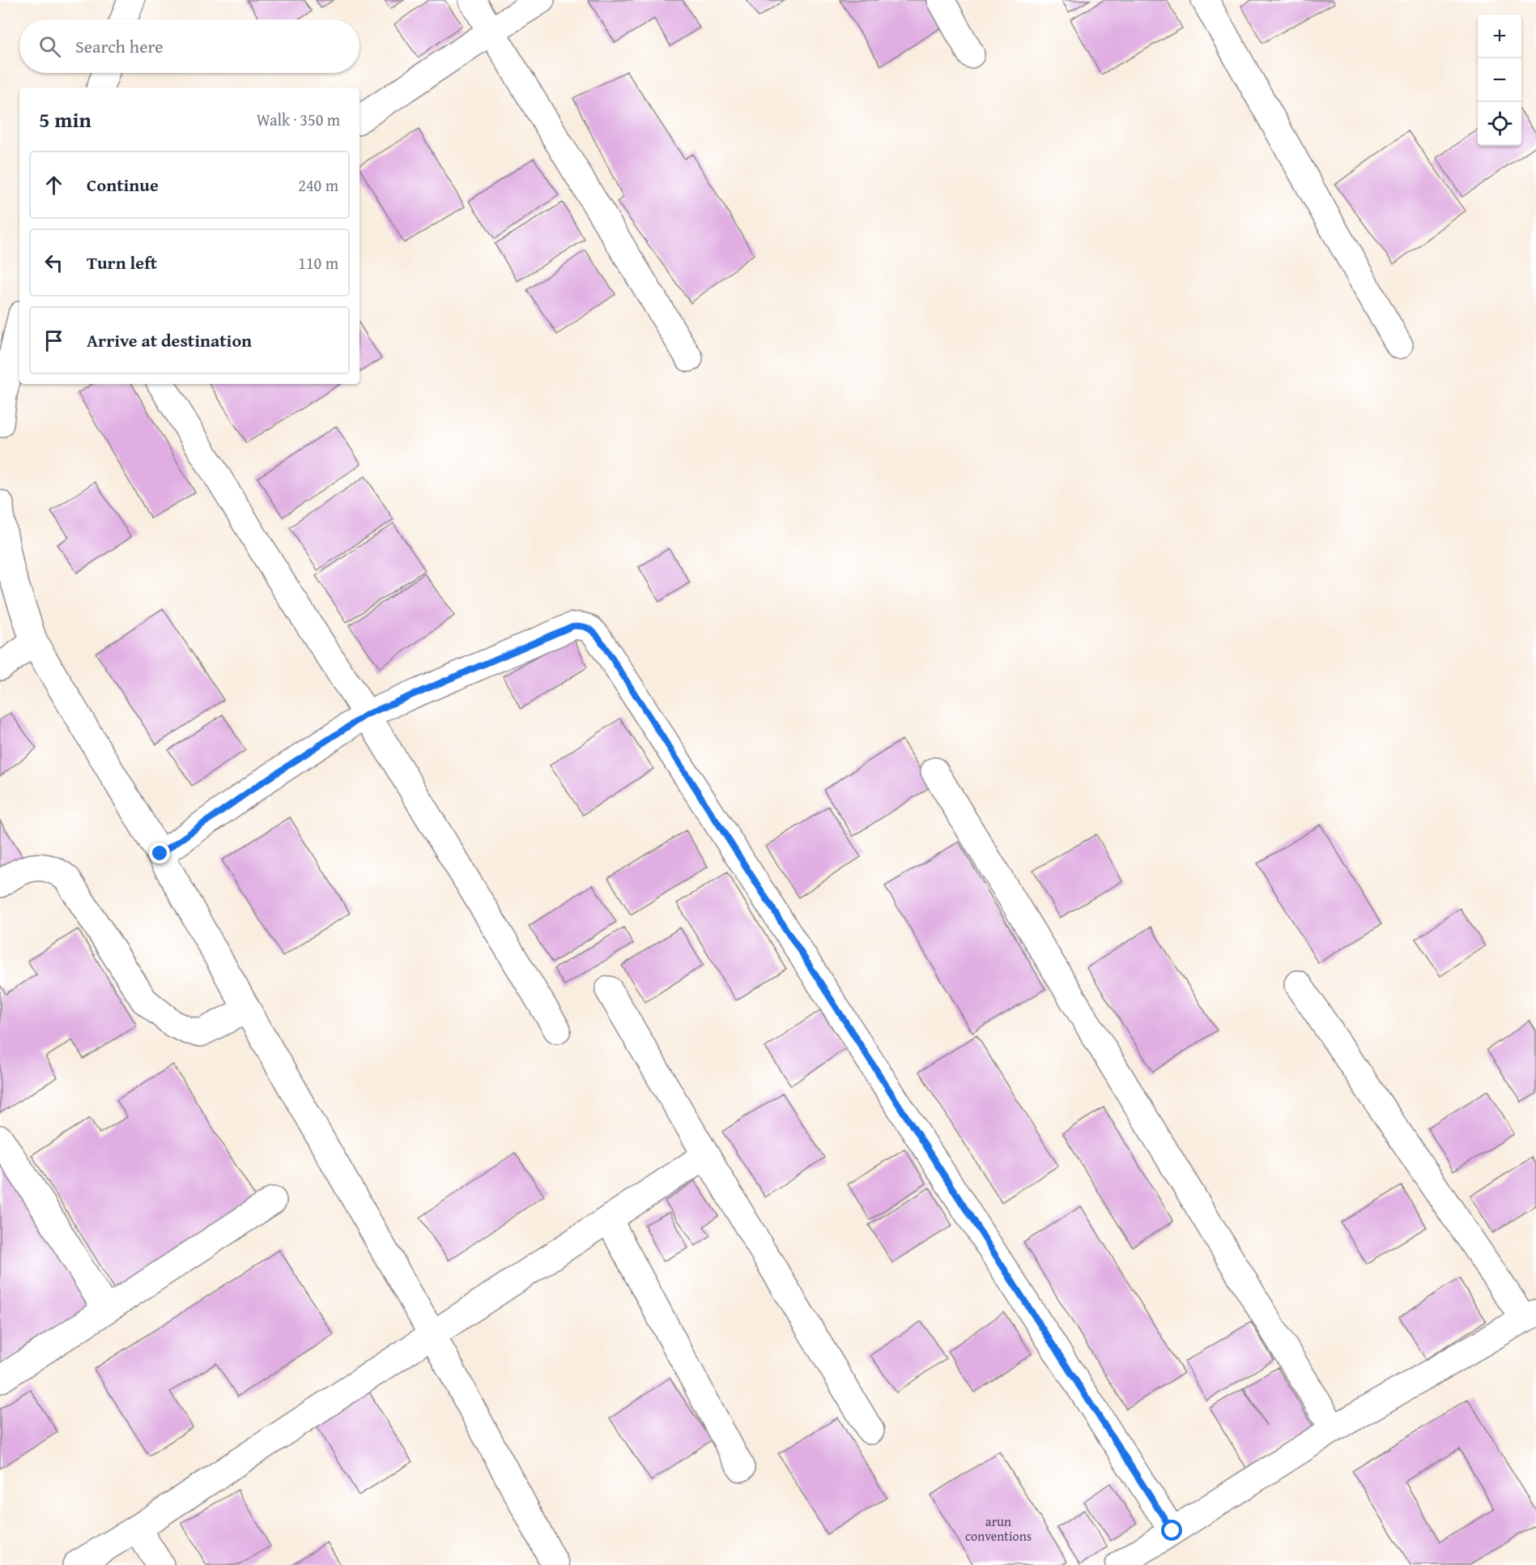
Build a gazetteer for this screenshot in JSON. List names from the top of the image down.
{
  "house_numbers": ["arun conventions"],
  "page": {
    "map_buttons": ["+", "−"],
    "search": "Search here",
    "heading": ["5 min", "Walk · 350 m"],
    "list": [
      ["Continue", "240 m"],
      ["Turn left", "110 m"],
      "Arrive at destination"
    ]
  }
}
